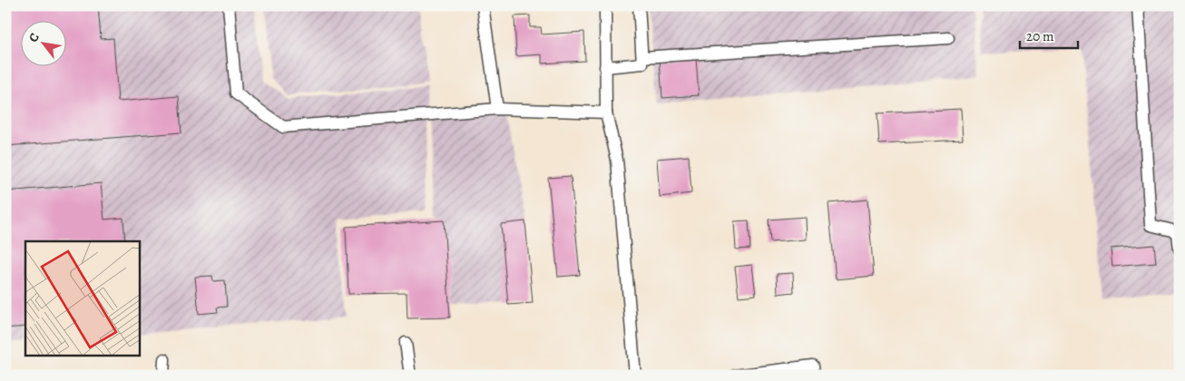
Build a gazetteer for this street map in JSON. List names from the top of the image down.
{
  "scale_bar": "20 m",
  "north": "top left"
}
